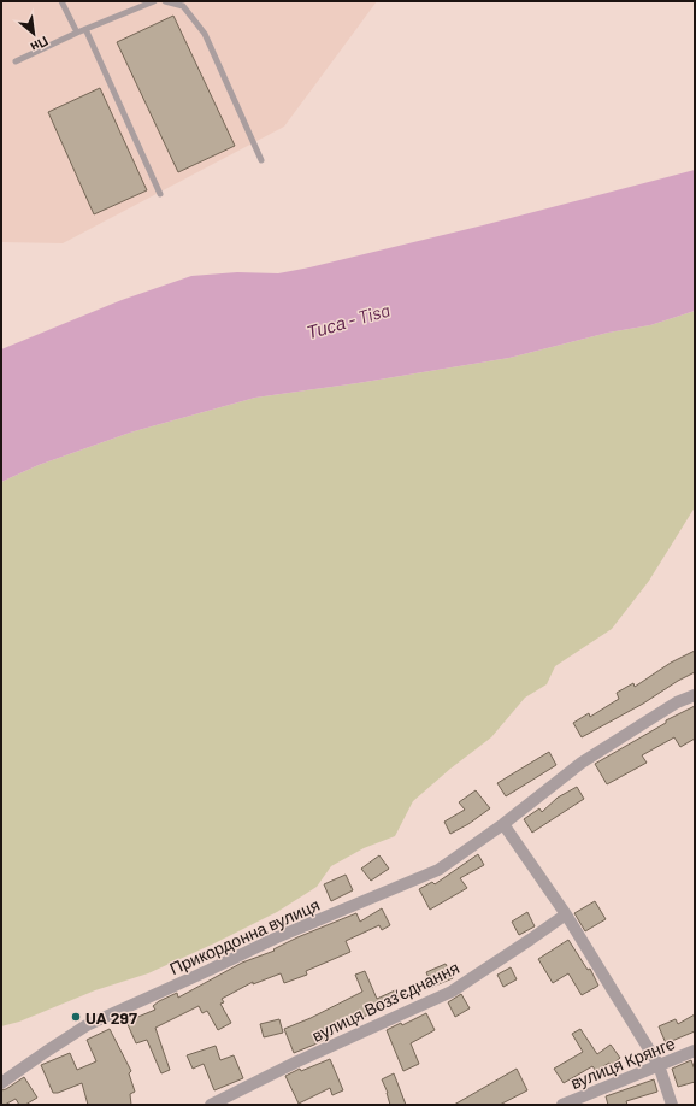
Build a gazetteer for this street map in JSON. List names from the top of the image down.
{
  "streets": {
    "street": ["Прикордонна вулиця", "вулиця Воззʼєднання", "вулиця Крянге"]
  },
  "water": ["Тиса - Tisa"],
  "places": ["UA 297"],
  "north": "bottom right"
}
